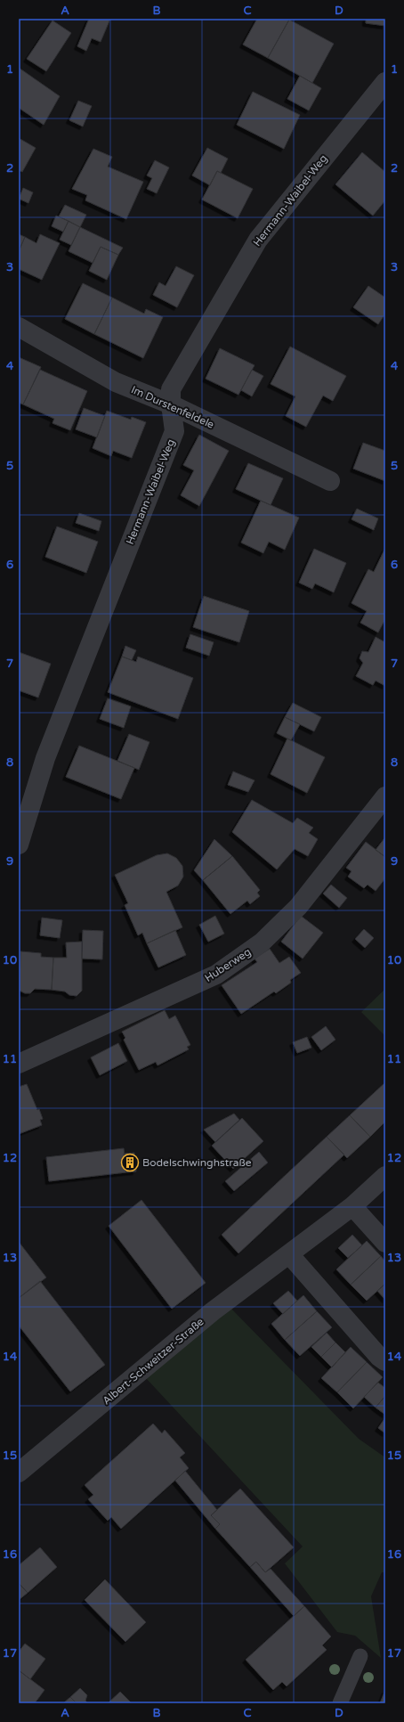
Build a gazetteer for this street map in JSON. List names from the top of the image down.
{
  "streets": {
    "street": [
      "Hermann-Waibel-Weg",
      "Im Durstenfeldele",
      "Huberweg",
      "Albert-Schweitzer-Straße"
    ]
  },
  "crossings": [
    ["Hermann-Waibel-Weg", "Im Durstenfeldele"]
  ],
  "places": {
    "building": ["Bodelschwinghstraße"]
  },
  "grid": {
    "columns": [
      "A",
      "B",
      "C",
      "D"
    ],
    "rows": [
      "1",
      "2",
      "3",
      "4",
      "5",
      "6",
      "7",
      "8",
      "9",
      "10",
      "11",
      "12",
      "13",
      "14",
      "15",
      "16",
      "17"
    ]
  }
}
